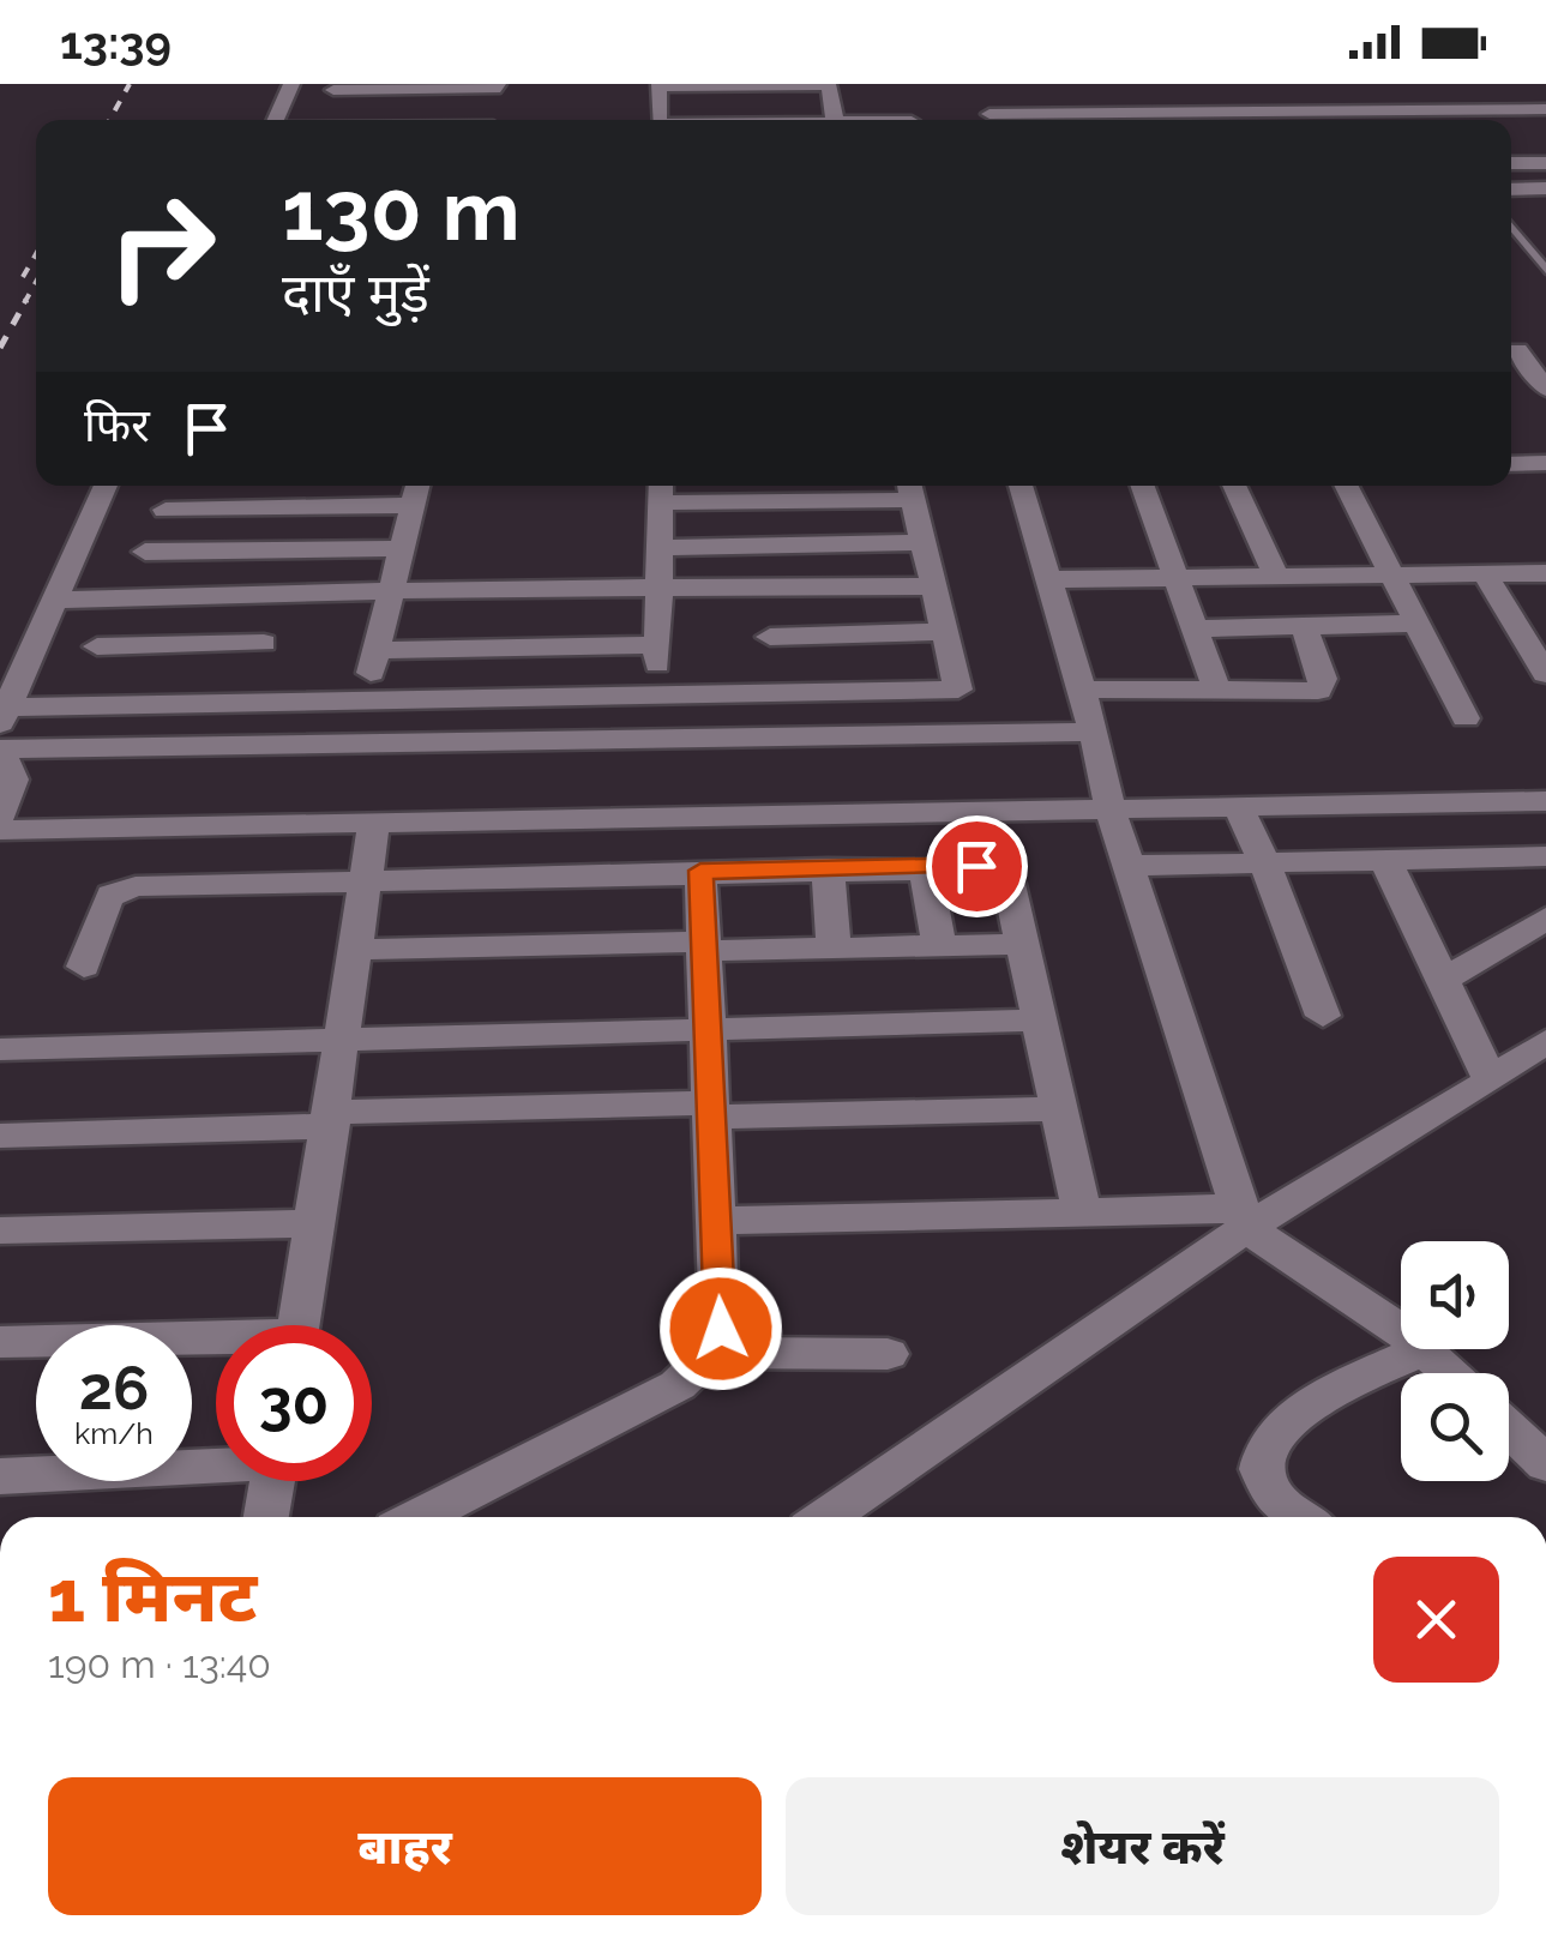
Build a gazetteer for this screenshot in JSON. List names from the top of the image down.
{
  "page": {
    "status": "13:39",
    "turn": ["130 m", "दाएँ मुड़ें"],
    "then": "फिर",
    "speed": "26 km/h",
    "limit": "30",
    "heading": ["1 मिनट", "190 m · 13:40"],
    "buttons": ["बाहर", "शेयर करें"]
  }
}
